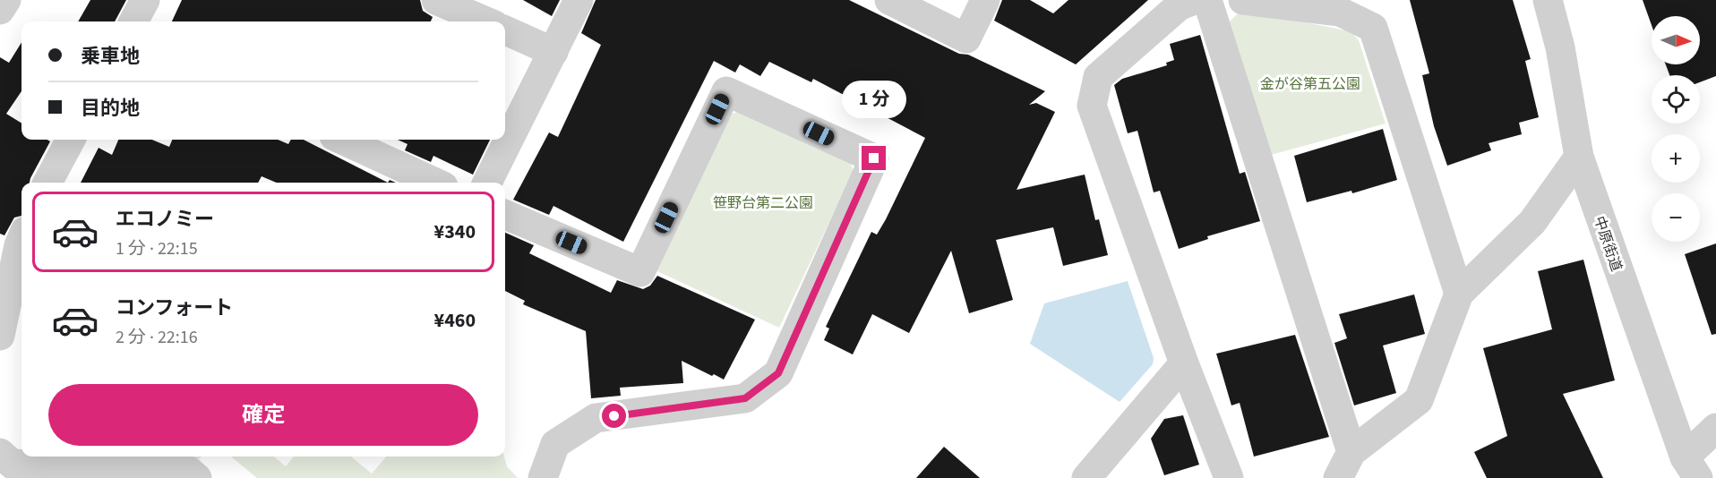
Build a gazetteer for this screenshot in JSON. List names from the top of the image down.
{
  "streets": {
    "street": ["中原街道"]
  },
  "parks": ["金が谷第五公園", "笹野台第二公園"],
  "north": "right",
  "page": {
    "map_buttons": ["+", "−"],
    "banner": ["乗車地", "目的地"],
    "bubble": "1 分",
    "list": [
      {
        "name": "エコノミー",
        "note": "1 分 · 22:15",
        "value": "¥340"
      },
      {
        "name": "コンフォート",
        "note": "2 分 · 22:16",
        "value": "¥460"
      }
    ],
    "buttons": "確定"
  }
}
